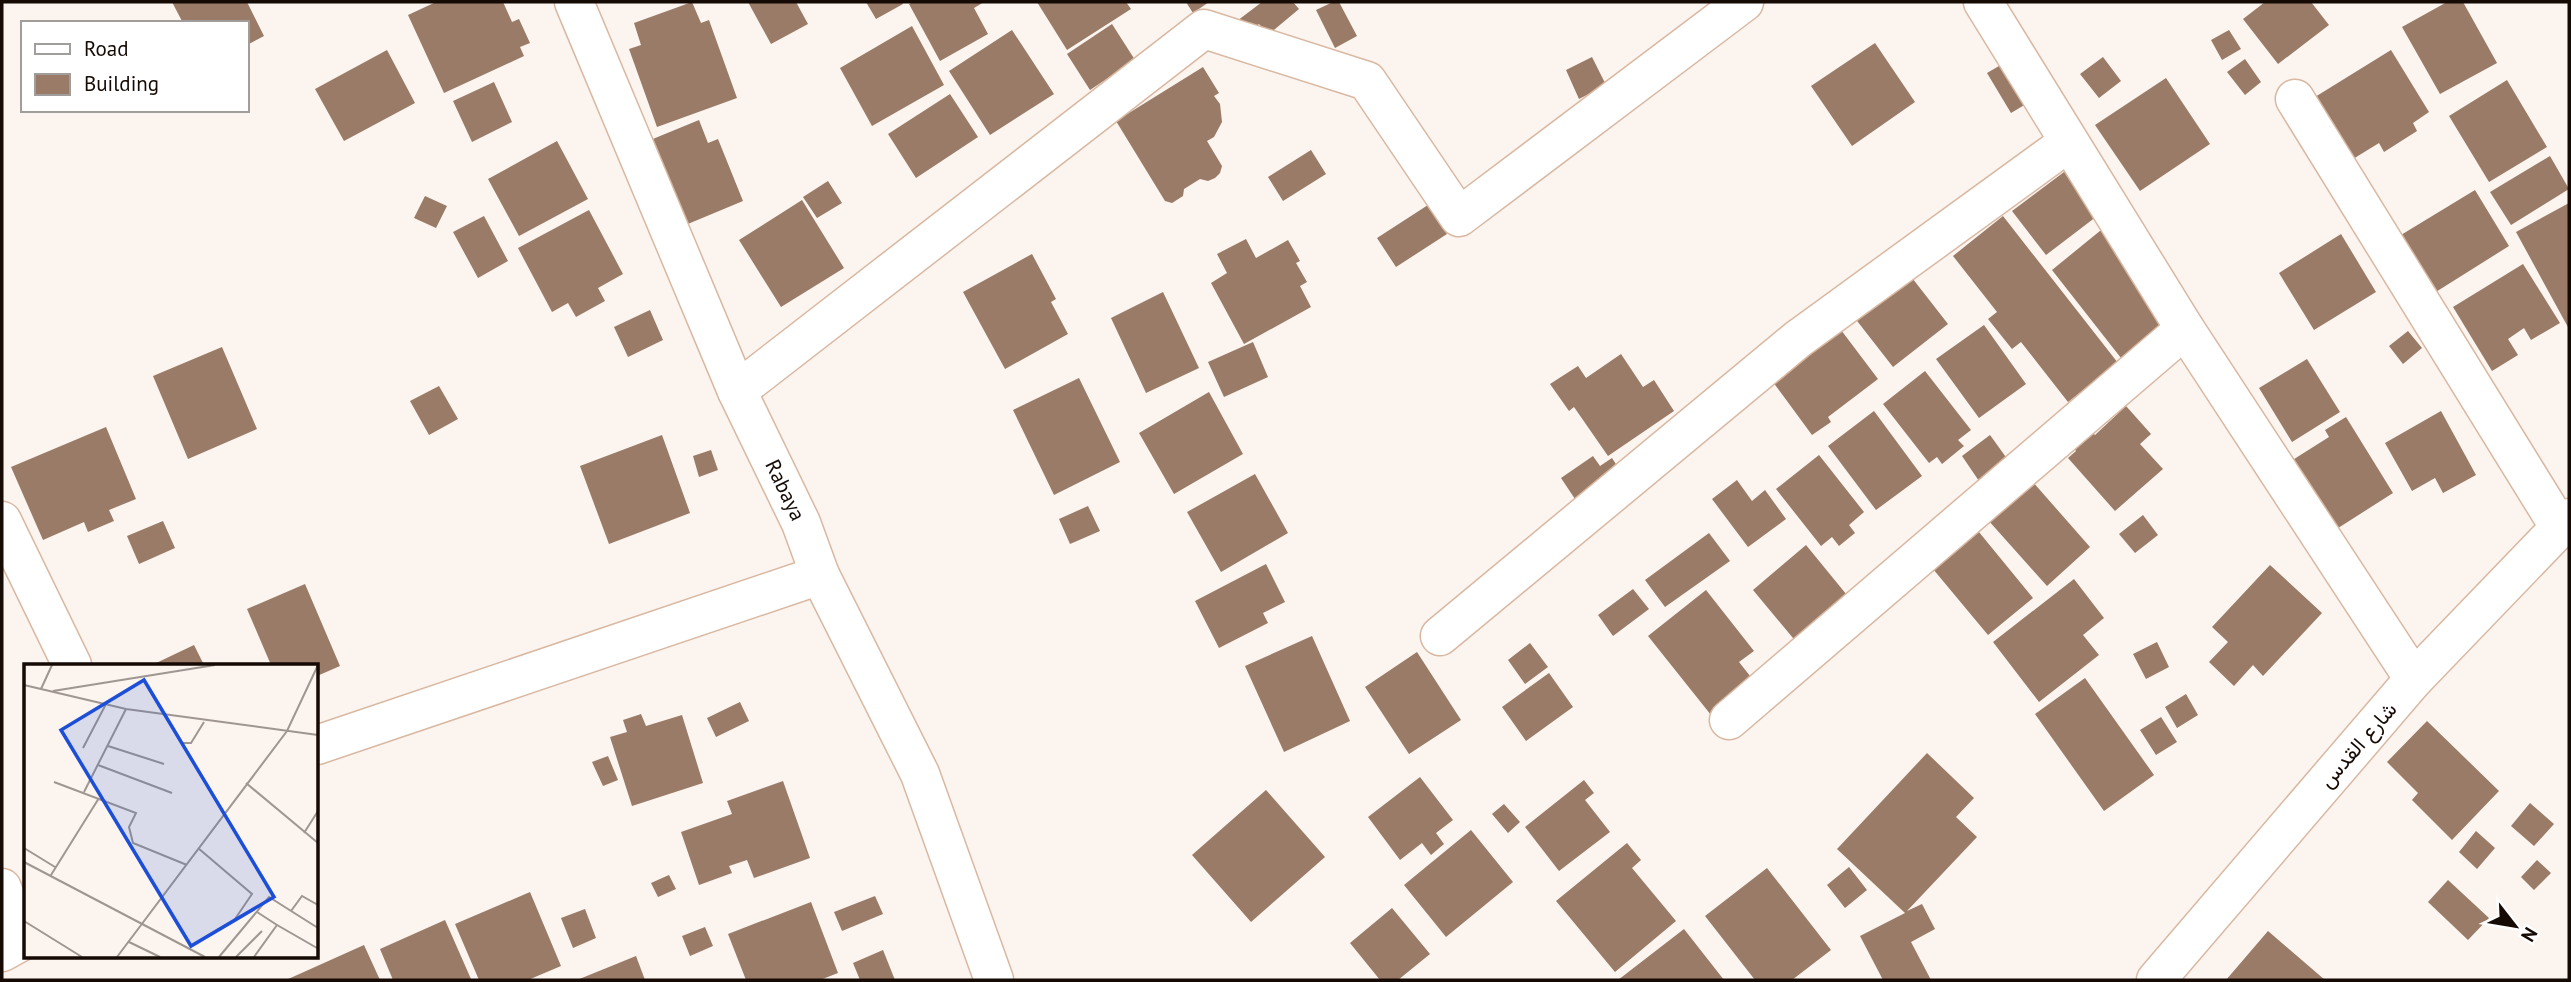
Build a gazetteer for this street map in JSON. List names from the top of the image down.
{
  "streets": {
    "street": ["Rabaya", "شارع القدس"]
  },
  "legend": ["Road", "Building"],
  "north": "bottom right"
}
